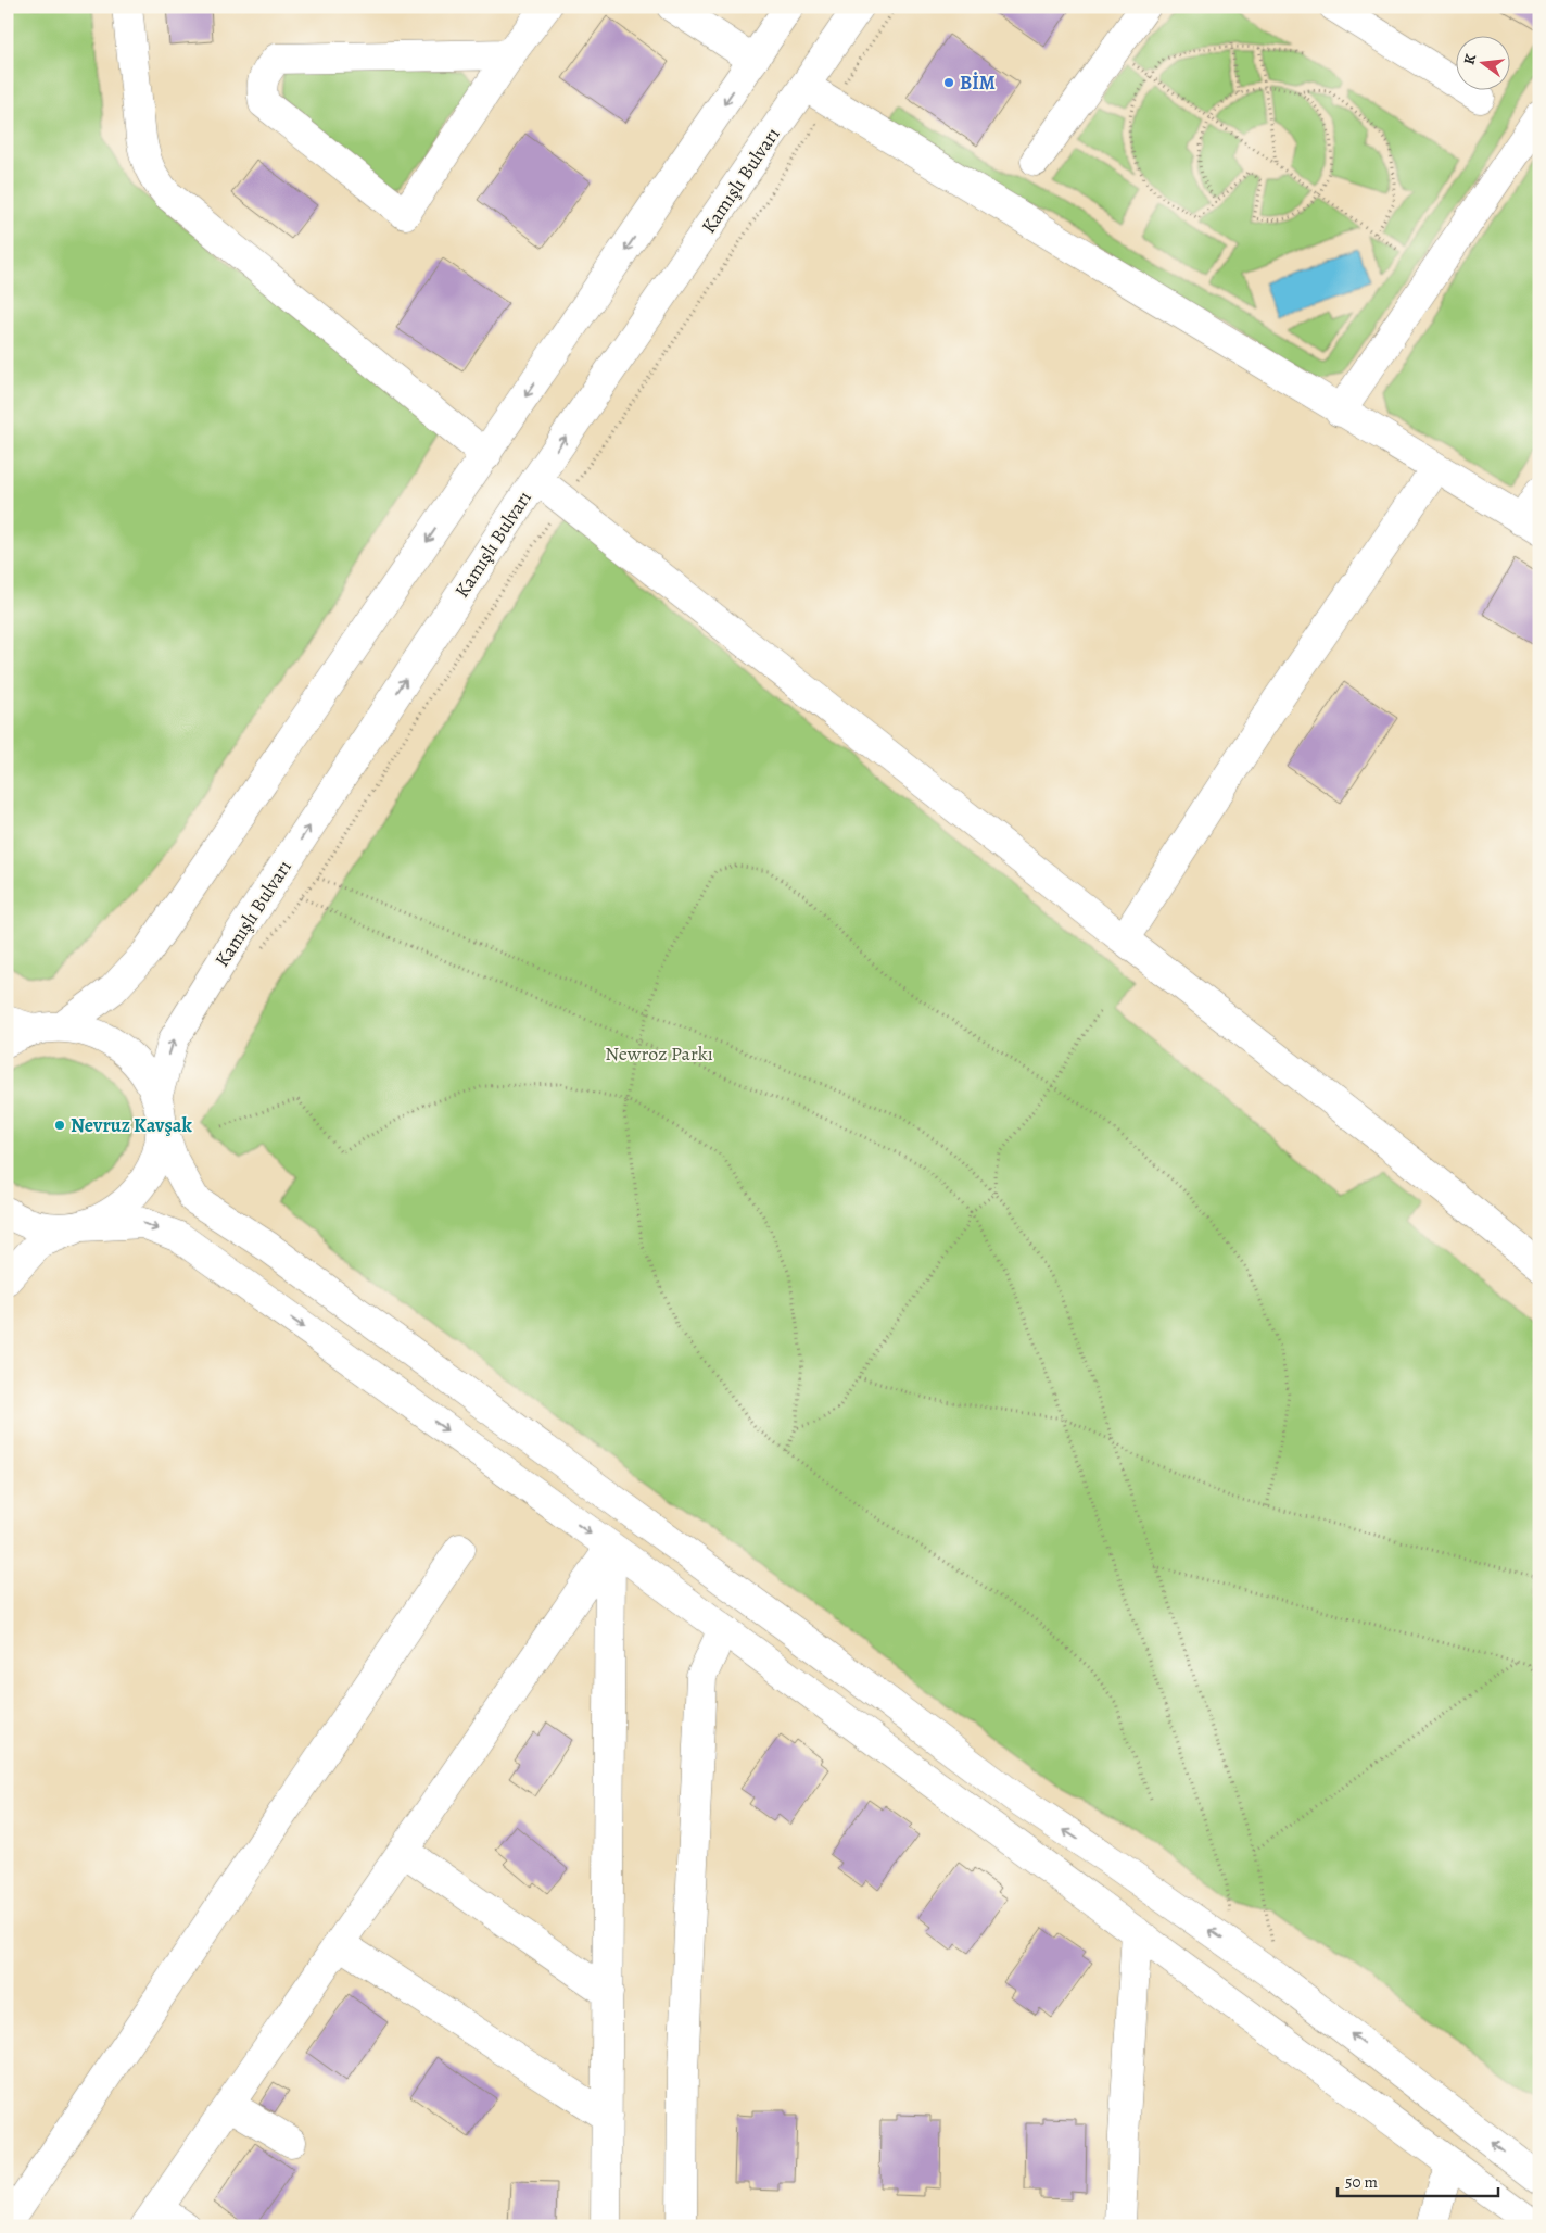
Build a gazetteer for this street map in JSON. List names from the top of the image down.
{
  "streets": {
    "main road": ["Kamışlı Bulvarı"]
  },
  "parks": ["Newroz Parkı"],
  "places": ["BİM", "Nevruz Kavşak"],
  "scale_bar": "50 m",
  "north": "left"
}
